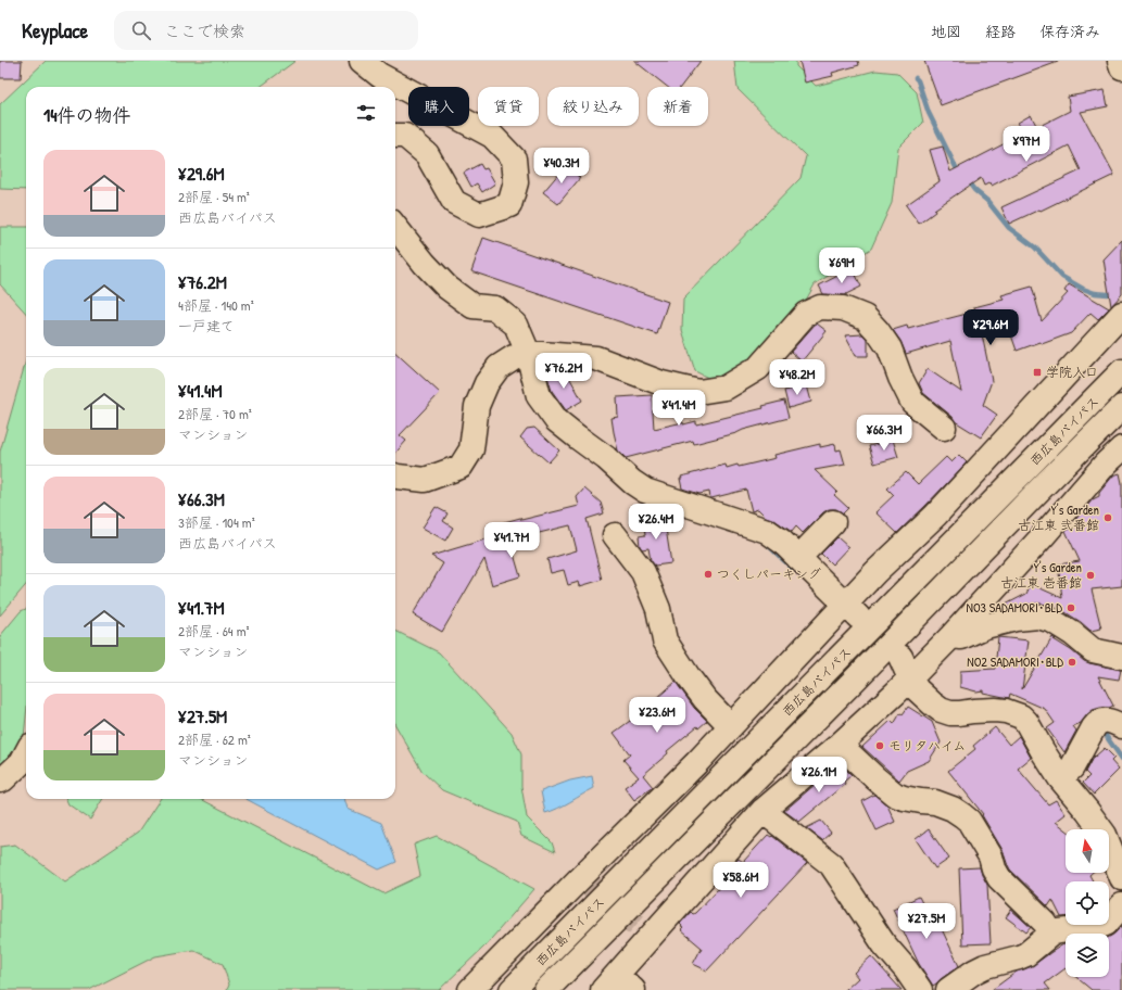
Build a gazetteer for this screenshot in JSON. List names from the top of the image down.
{
  "streets": {
    "main road": ["西広島バイパス"]
  },
  "places": {
    "transit": ["学院入口"],
    "other": [
      "Y's Garden 古江東 弐番館",
      "つくしパーキング",
      "Y's Garden 古江東 壱番館",
      "NO3 SADAMORI･BLD",
      "NO2 SADAMORI･BLD",
      "モリタハイム"
    ]
  },
  "north": "top",
  "page": {
    "header": "Keyplace",
    "search": "ここで検索",
    "nav": ["地図", "経路", "保存済み"],
    "chip": [
      "購入",
      "賃貸",
      "絞り込み",
      "新着"
    ],
    "heading": "14件の物件",
    "price": [
      "¥97M",
      "¥40.3M",
      "¥69M",
      "¥29.6M",
      "¥76.2M",
      "¥48.2M",
      "¥41.4M",
      "¥66.3M",
      "¥26.4M",
      "¥41.7M",
      "¥23.6M",
      "¥26.1M",
      "¥58.6M",
      "¥27.5M"
    ],
    "list": [
      {
        "name": "¥29.6M",
        "note": "2部屋 · 54 m² · 西広島バイパス"
      },
      {
        "name": "¥76.2M",
        "note": "4部屋 · 140 m² · 一戸建て"
      },
      {
        "name": "¥41.4M",
        "note": "2部屋 · 70 m² · マンション"
      },
      {
        "name": "¥66.3M",
        "note": "3部屋 · 104 m² · 西広島バイパス"
      },
      {
        "name": "¥41.7M",
        "note": "2部屋 · 64 m² · マンション"
      },
      {
        "name": "¥27.5M",
        "note": "2部屋 · 62 m² · マンション"
      }
    ]
  }
}
